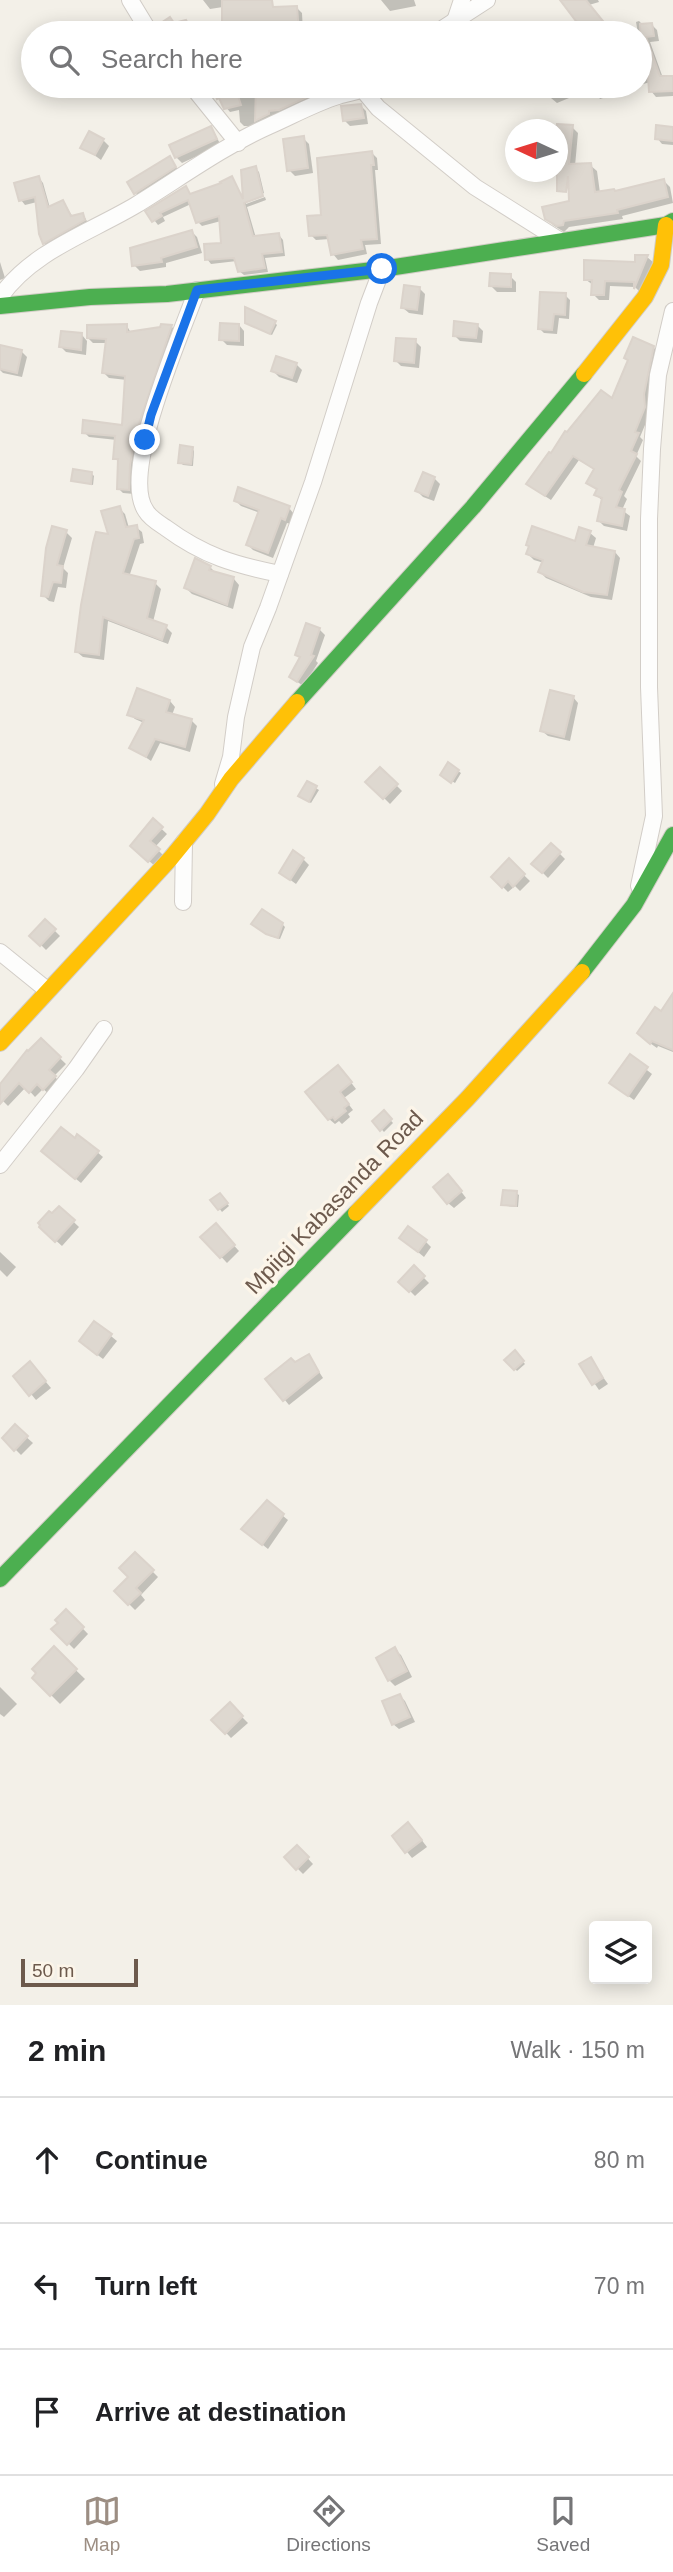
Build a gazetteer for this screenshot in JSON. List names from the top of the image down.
{
  "streets": {
    "street": ["Mpiigi Kabasanda Road"]
  },
  "scale_bar": "50 m",
  "north": "left",
  "page": {
    "search": "Search here",
    "scale": "50 m",
    "heading": ["2 min", "Walk · 150 m"],
    "list": [
      ["Continue", "80 m"],
      ["Turn left", "70 m"],
      "Arrive at destination"
    ],
    "nav": ["Map", "Directions", "Saved"]
  }
}
